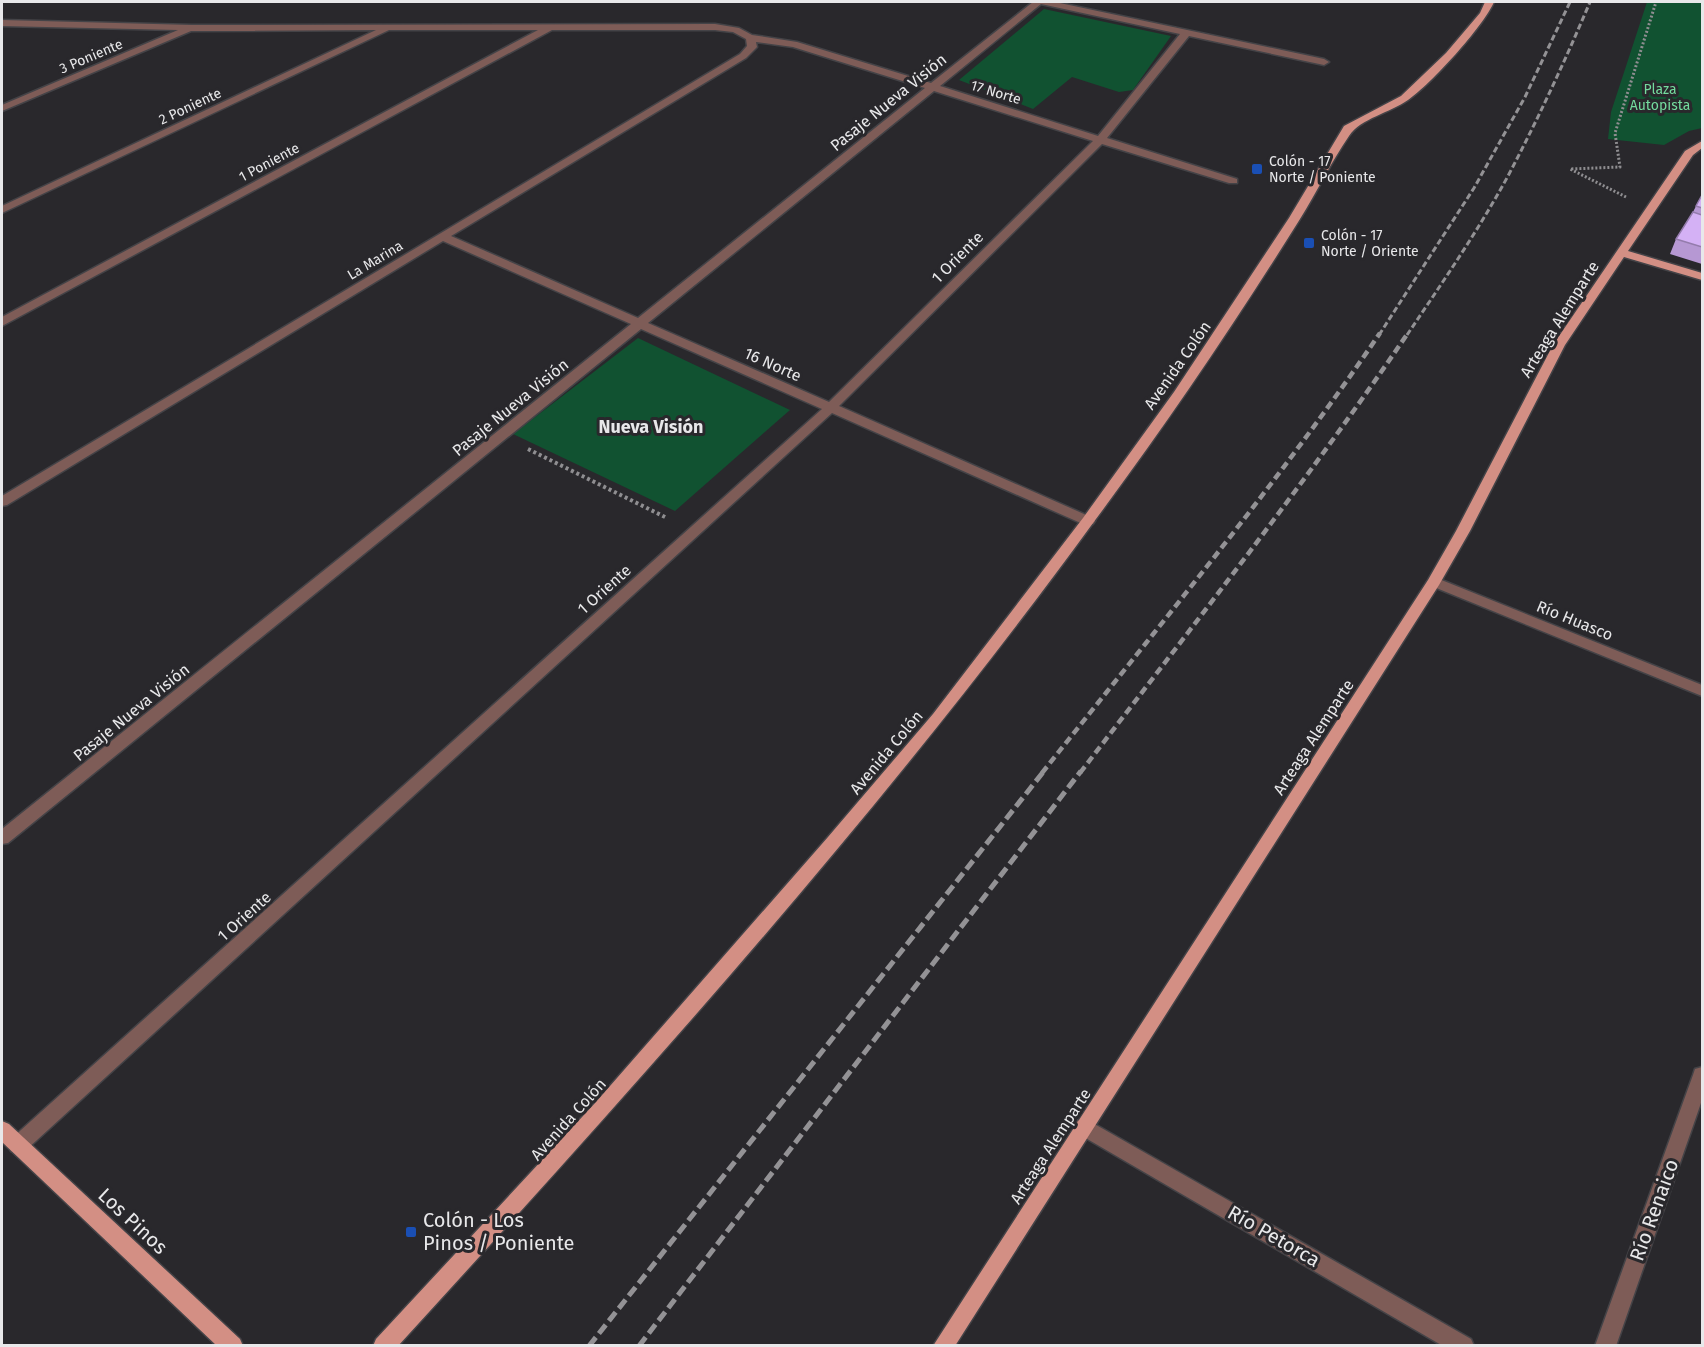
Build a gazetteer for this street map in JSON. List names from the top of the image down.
{
  "streets": {
    "main road": ["Arteaga Alemparte", "Avenida Colón", "Los Pinos"],
    "street": [
      "3 Poniente",
      "17 Norte",
      "Pasaje Nueva Visión",
      "2 Poniente",
      "1 Poniente",
      "1 Oriente",
      "La Marina",
      "16 Norte",
      "Río Huasco",
      "Río Renaico",
      "Río Petorca"
    ]
  },
  "crossings": [
    ["3 Poniente", "17 Norte"],
    ["17 Norte", "Pasaje Nueva Visión"],
    ["17 Norte", "2 Poniente"],
    ["17 Norte", "1 Poniente"],
    ["17 Norte", "1 Oriente"],
    ["17 Norte", "La Marina"],
    ["Pasaje Nueva Visión", "16 Norte"],
    ["1 Oriente", "16 Norte"],
    ["1 Oriente", "Los Pinos"],
    ["La Marina", "16 Norte"],
    ["Arteaga Alemparte", "Río Huasco"],
    ["Arteaga Alemparte", "Río Petorca"],
    ["16 Norte", "Avenida Colón"]
  ],
  "districts": ["Nueva Visión"],
  "parks": ["Plaza Autopista"],
  "places": {
    "transit": ["Colón - 17 Norte / Poniente", "Colón - 17 Norte / Oriente", "Colón - Los Pinos / Poniente"]
  }
}
